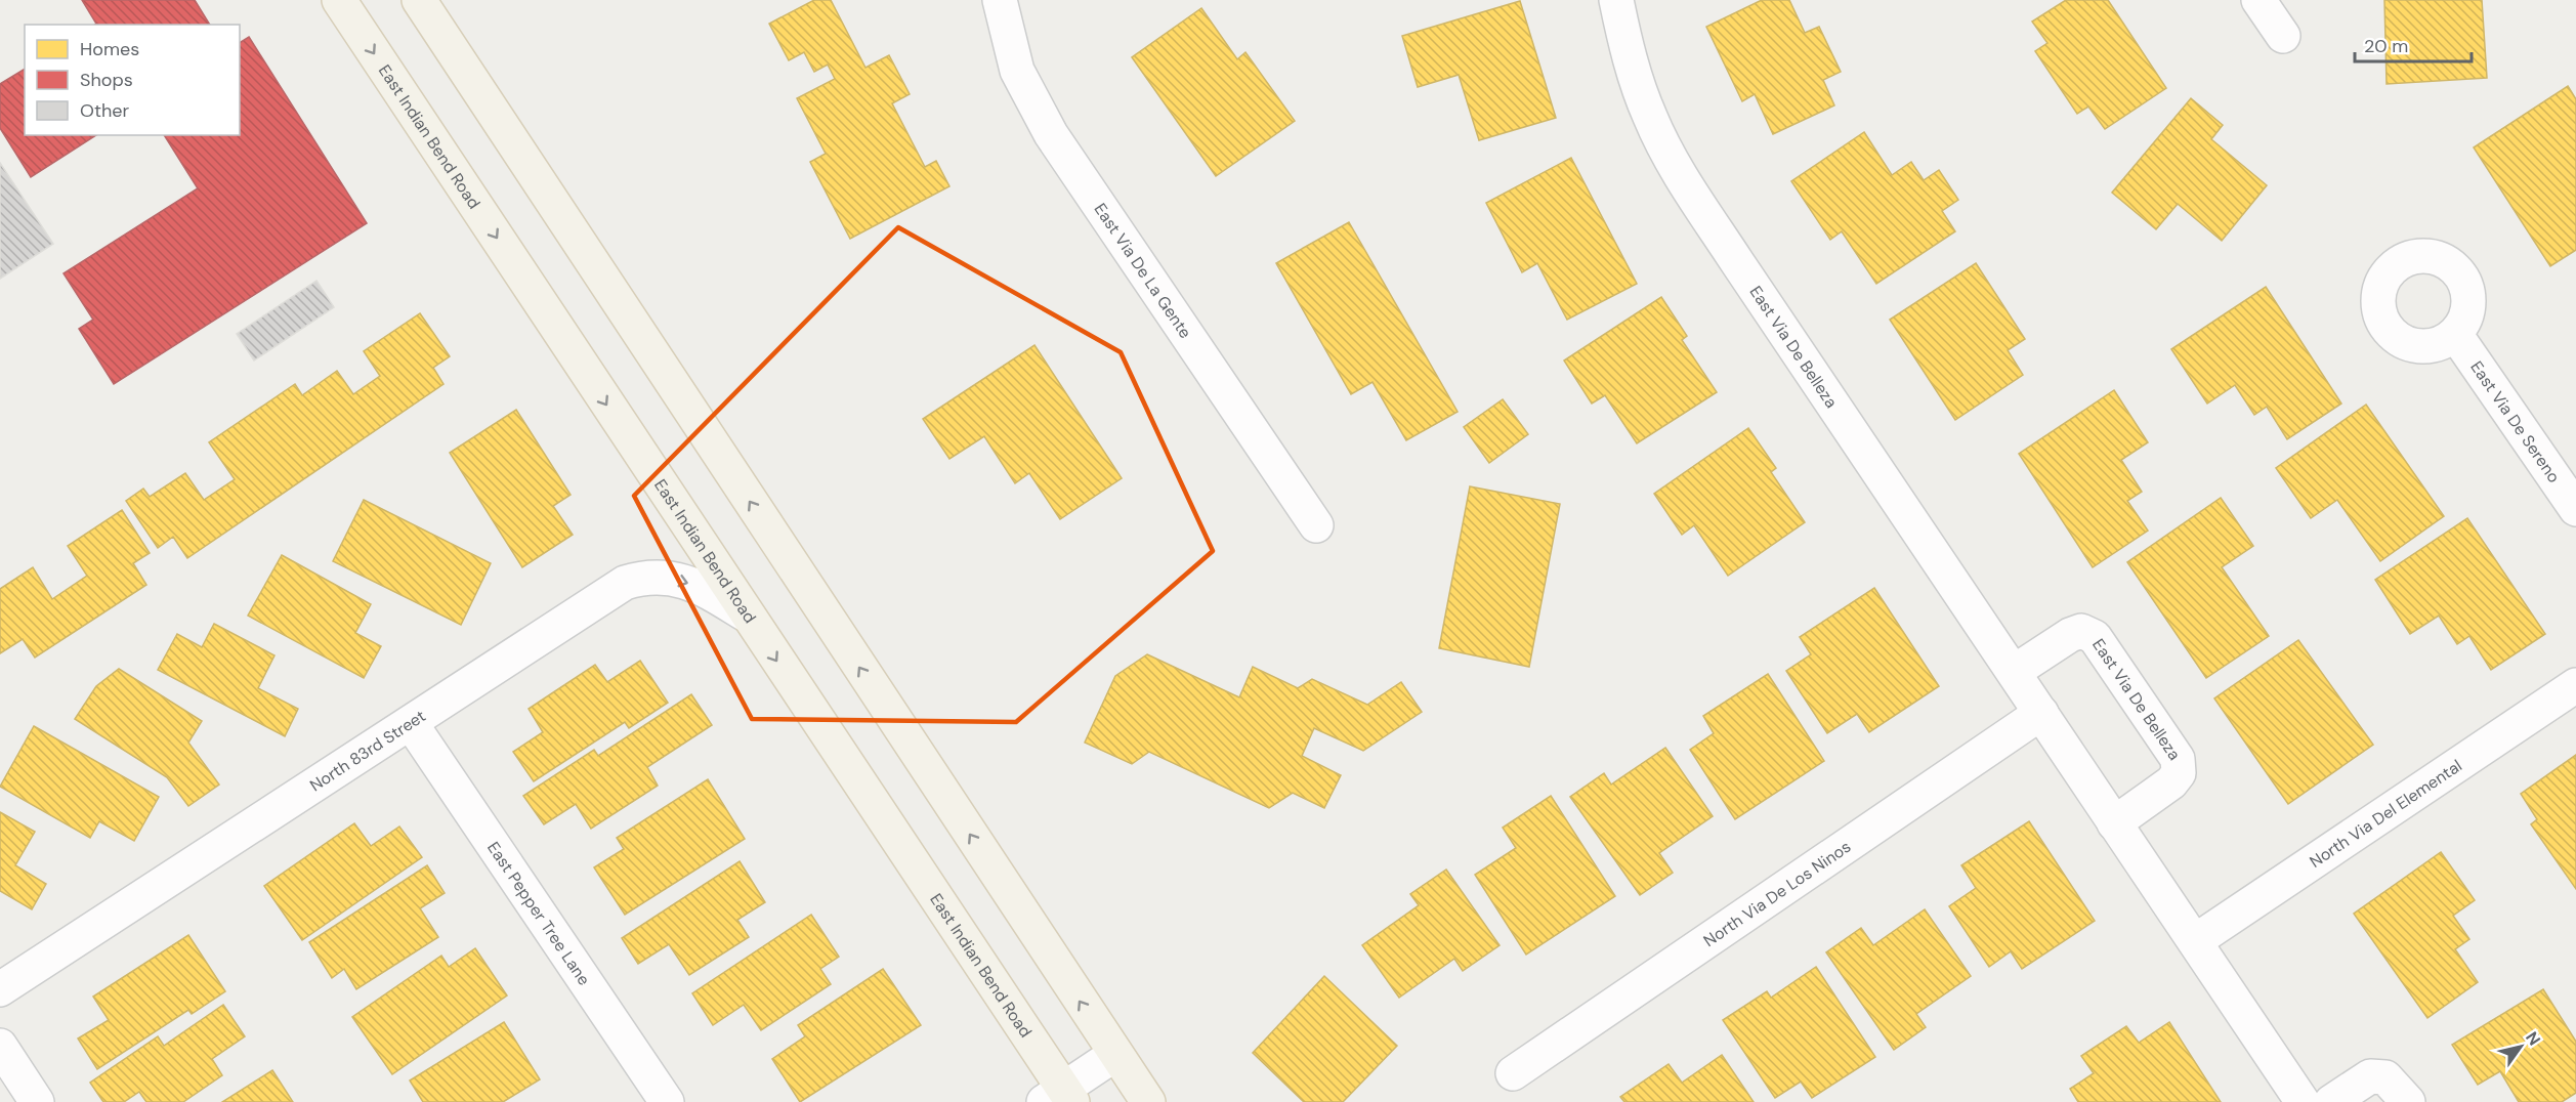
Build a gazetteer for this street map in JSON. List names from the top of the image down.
{
  "streets": {
    "main road": ["East Indian Bend Road"],
    "street": [
      "East Via De La Gente",
      "East Via De Belleza",
      "East Via De Sereno",
      "North 83rd Street",
      "North Via Del Elemental",
      "North Via De Los Ninos",
      "East Pepper Tree Lane"
    ]
  },
  "crossings": [
    ["East Indian Bend Road", "North 83rd Street"],
    ["East Via De Belleza", "North Via Del Elemental"],
    ["East Via De Belleza", "North Via De Los Ninos"],
    ["North 83rd Street", "East Pepper Tree Lane"]
  ],
  "one_way": ["North 83rd Street"],
  "legend": ["Homes", "Shops", "Other"],
  "scale_bar": "20 m",
  "north": "top right"
}
